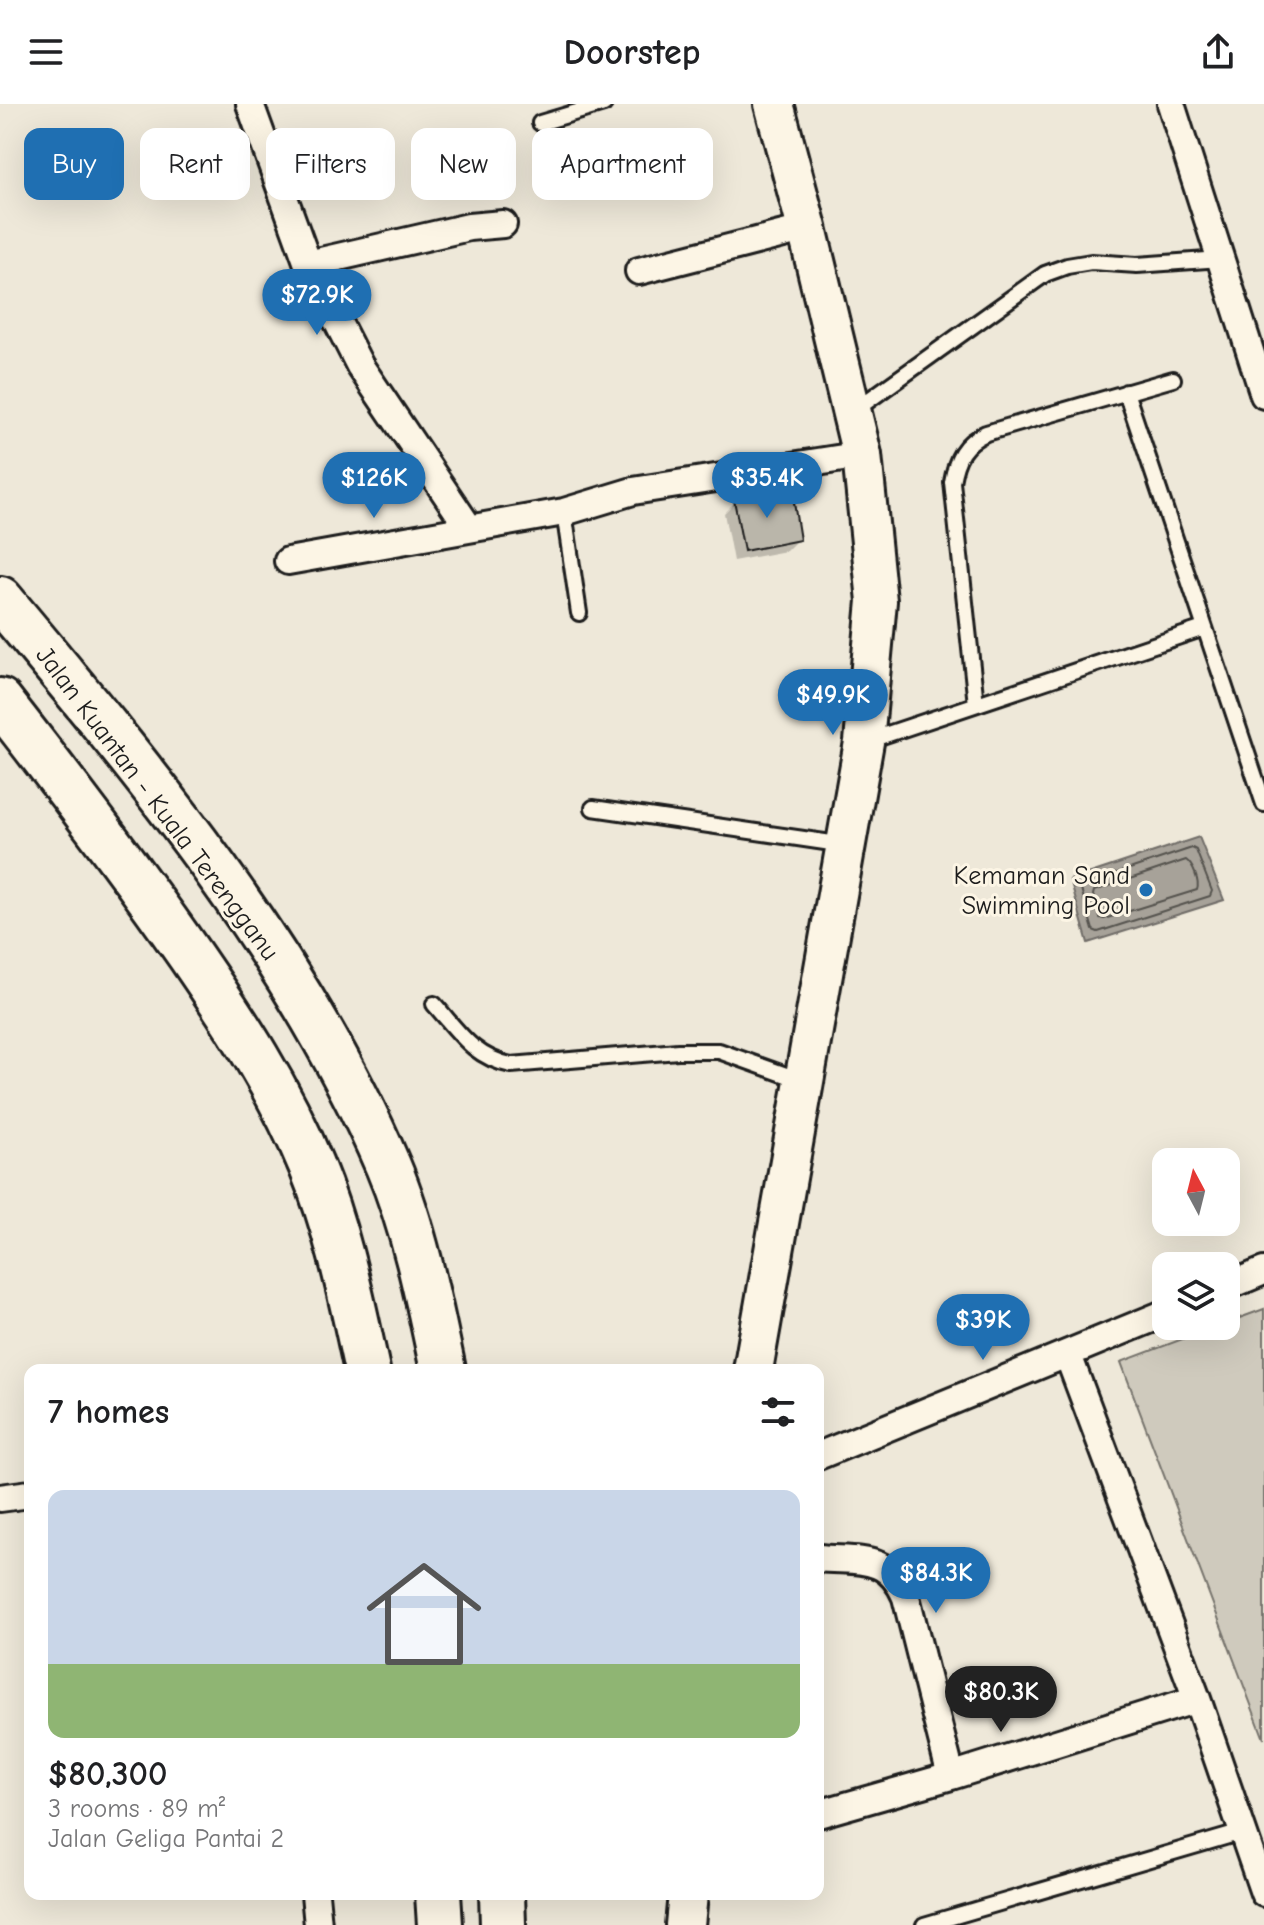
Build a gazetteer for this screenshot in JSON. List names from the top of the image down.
{
  "streets": {
    "highway": ["Jalan Kuantan - Kuala Terengganu"]
  },
  "places": ["Kemaman Sand Swimming Pool"],
  "north": "top",
  "page": {
    "header": "Doorstep",
    "chip": [
      "Buy",
      "Rent",
      "Filters",
      "New",
      "Apartment"
    ],
    "price": [
      "$72.9K",
      "$126K",
      "$35.4K",
      "$49.9K",
      "$39K",
      "$84.3K",
      "$80.3K"
    ],
    "heading": "7 homes",
    "list": [
      {
        "name": "$80,300",
        "note": "3 rooms · 89 m² · Jalan Geliga Pantai 2"
      }
    ]
  }
}
